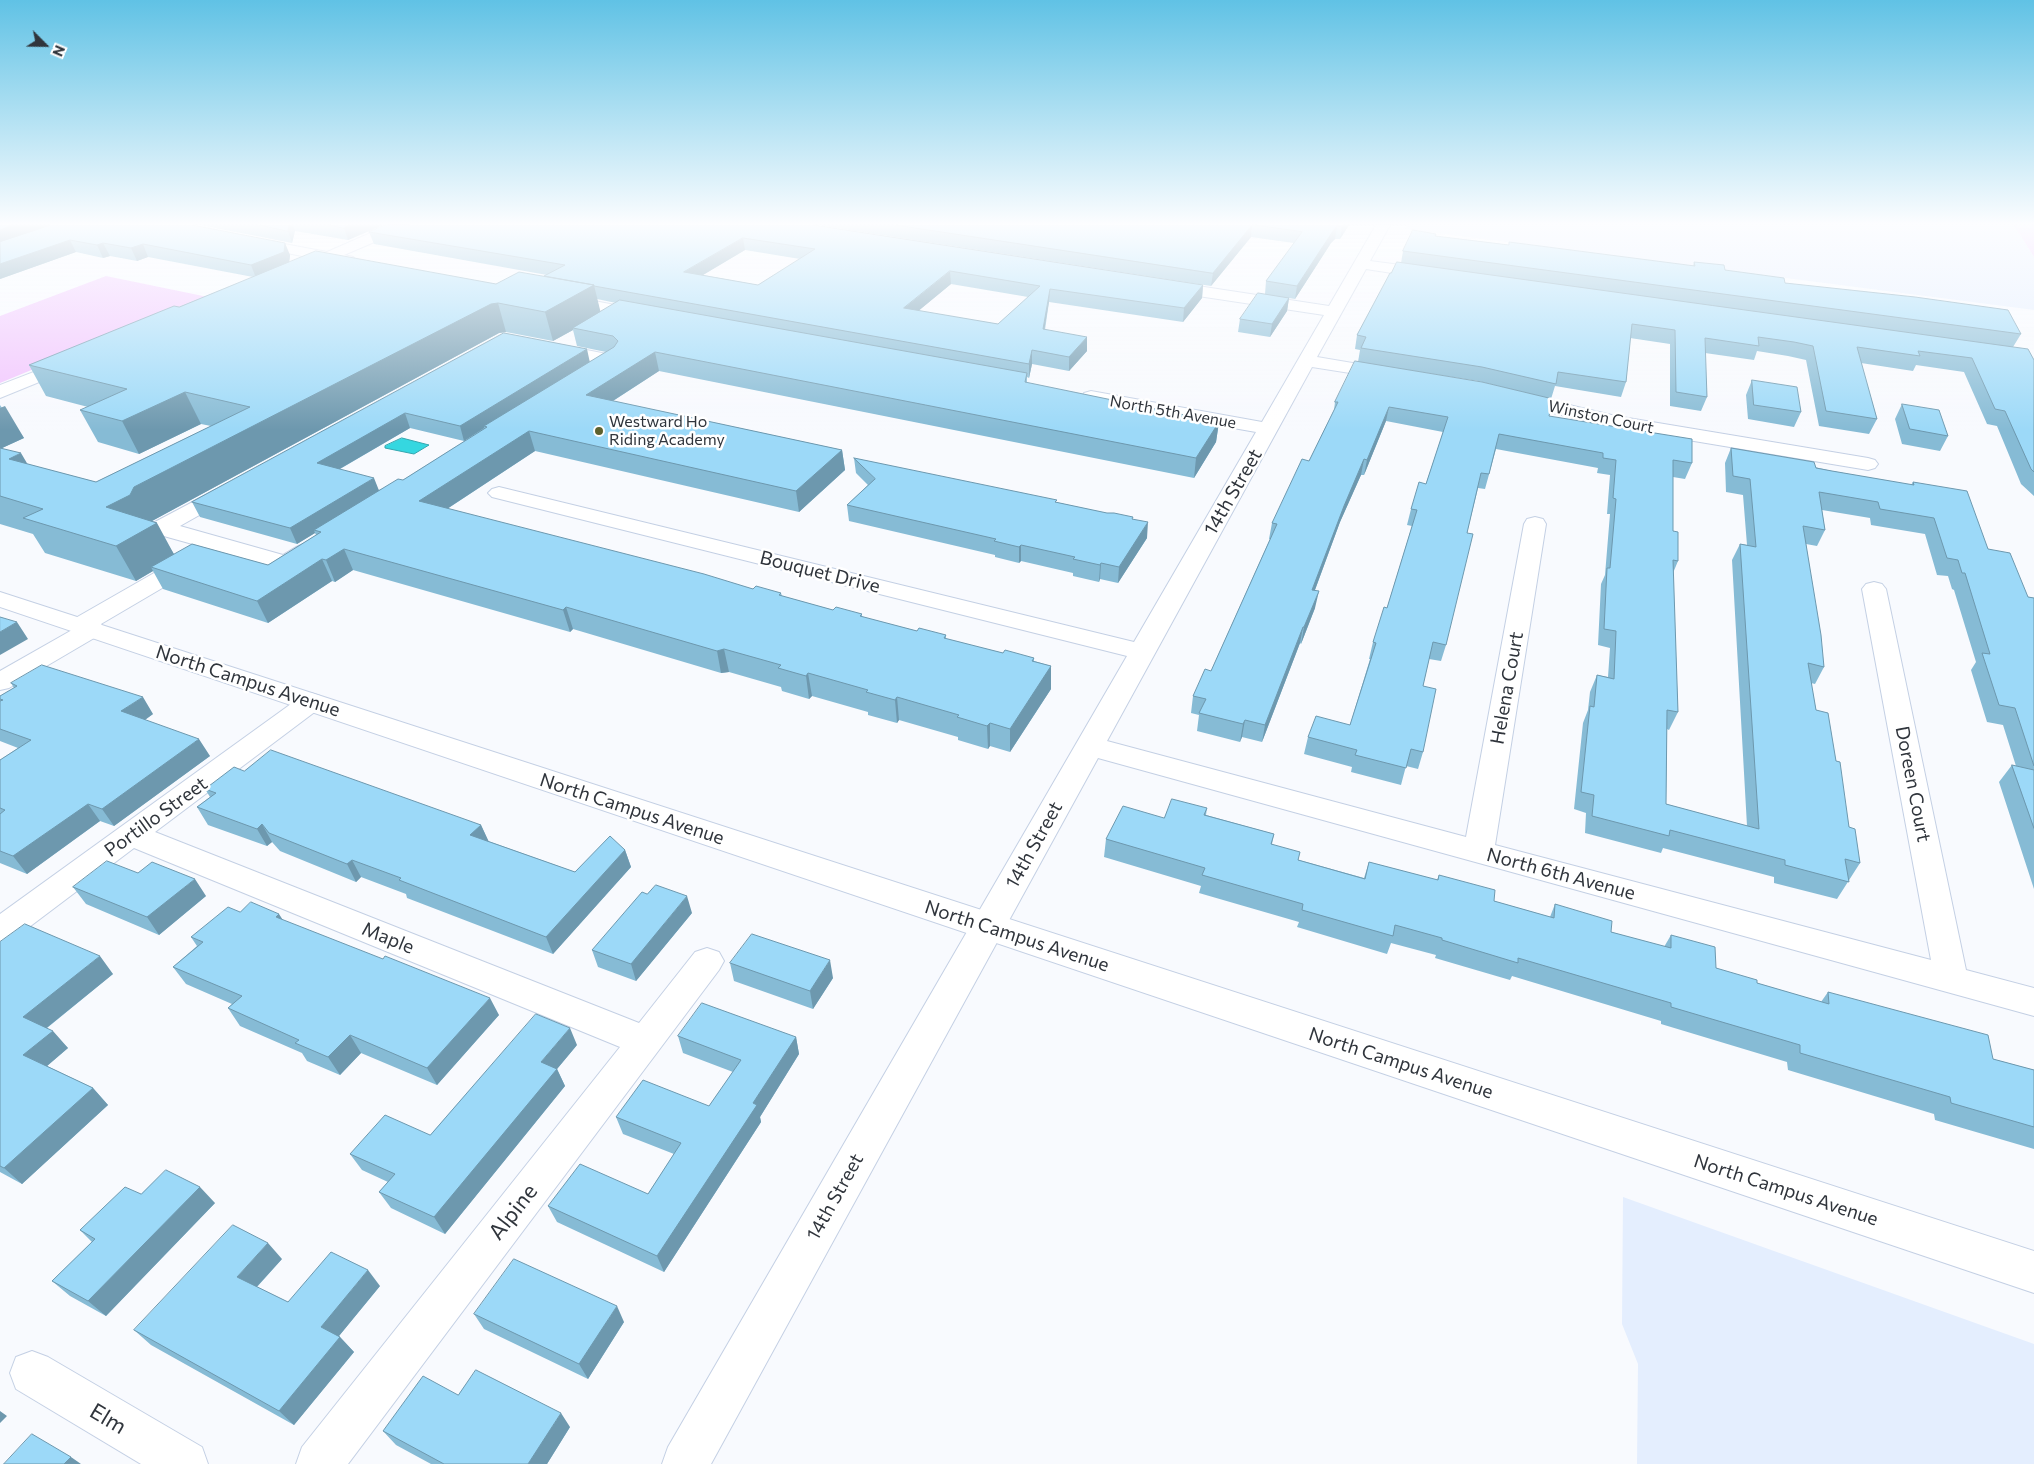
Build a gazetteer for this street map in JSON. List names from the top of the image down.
{
  "streets": {
    "street": [
      "North 5th Avenue",
      "Winston Court",
      "14th Street",
      "Bouquet Drive",
      "North Campus Avenue",
      "Helena Court",
      "Doreen Court",
      "Portillo Street",
      "North 6th Avenue",
      "Maple",
      "Alpine",
      "Elm"
    ]
  },
  "crossings": [
    ["North 5th Avenue", "14th Street"],
    ["14th Street", "Bouquet Drive"],
    ["14th Street", "North Campus Avenue"],
    ["14th Street", "North 6th Avenue"],
    ["North Campus Avenue", "Portillo Street"],
    ["Helena Court", "North 6th Avenue"],
    ["Doreen Court", "North 6th Avenue"],
    ["Portillo Street", "Maple"],
    ["Maple", "Alpine"]
  ],
  "places": ["Westward Ho Riding Academy"],
  "north": "bottom right"
}
